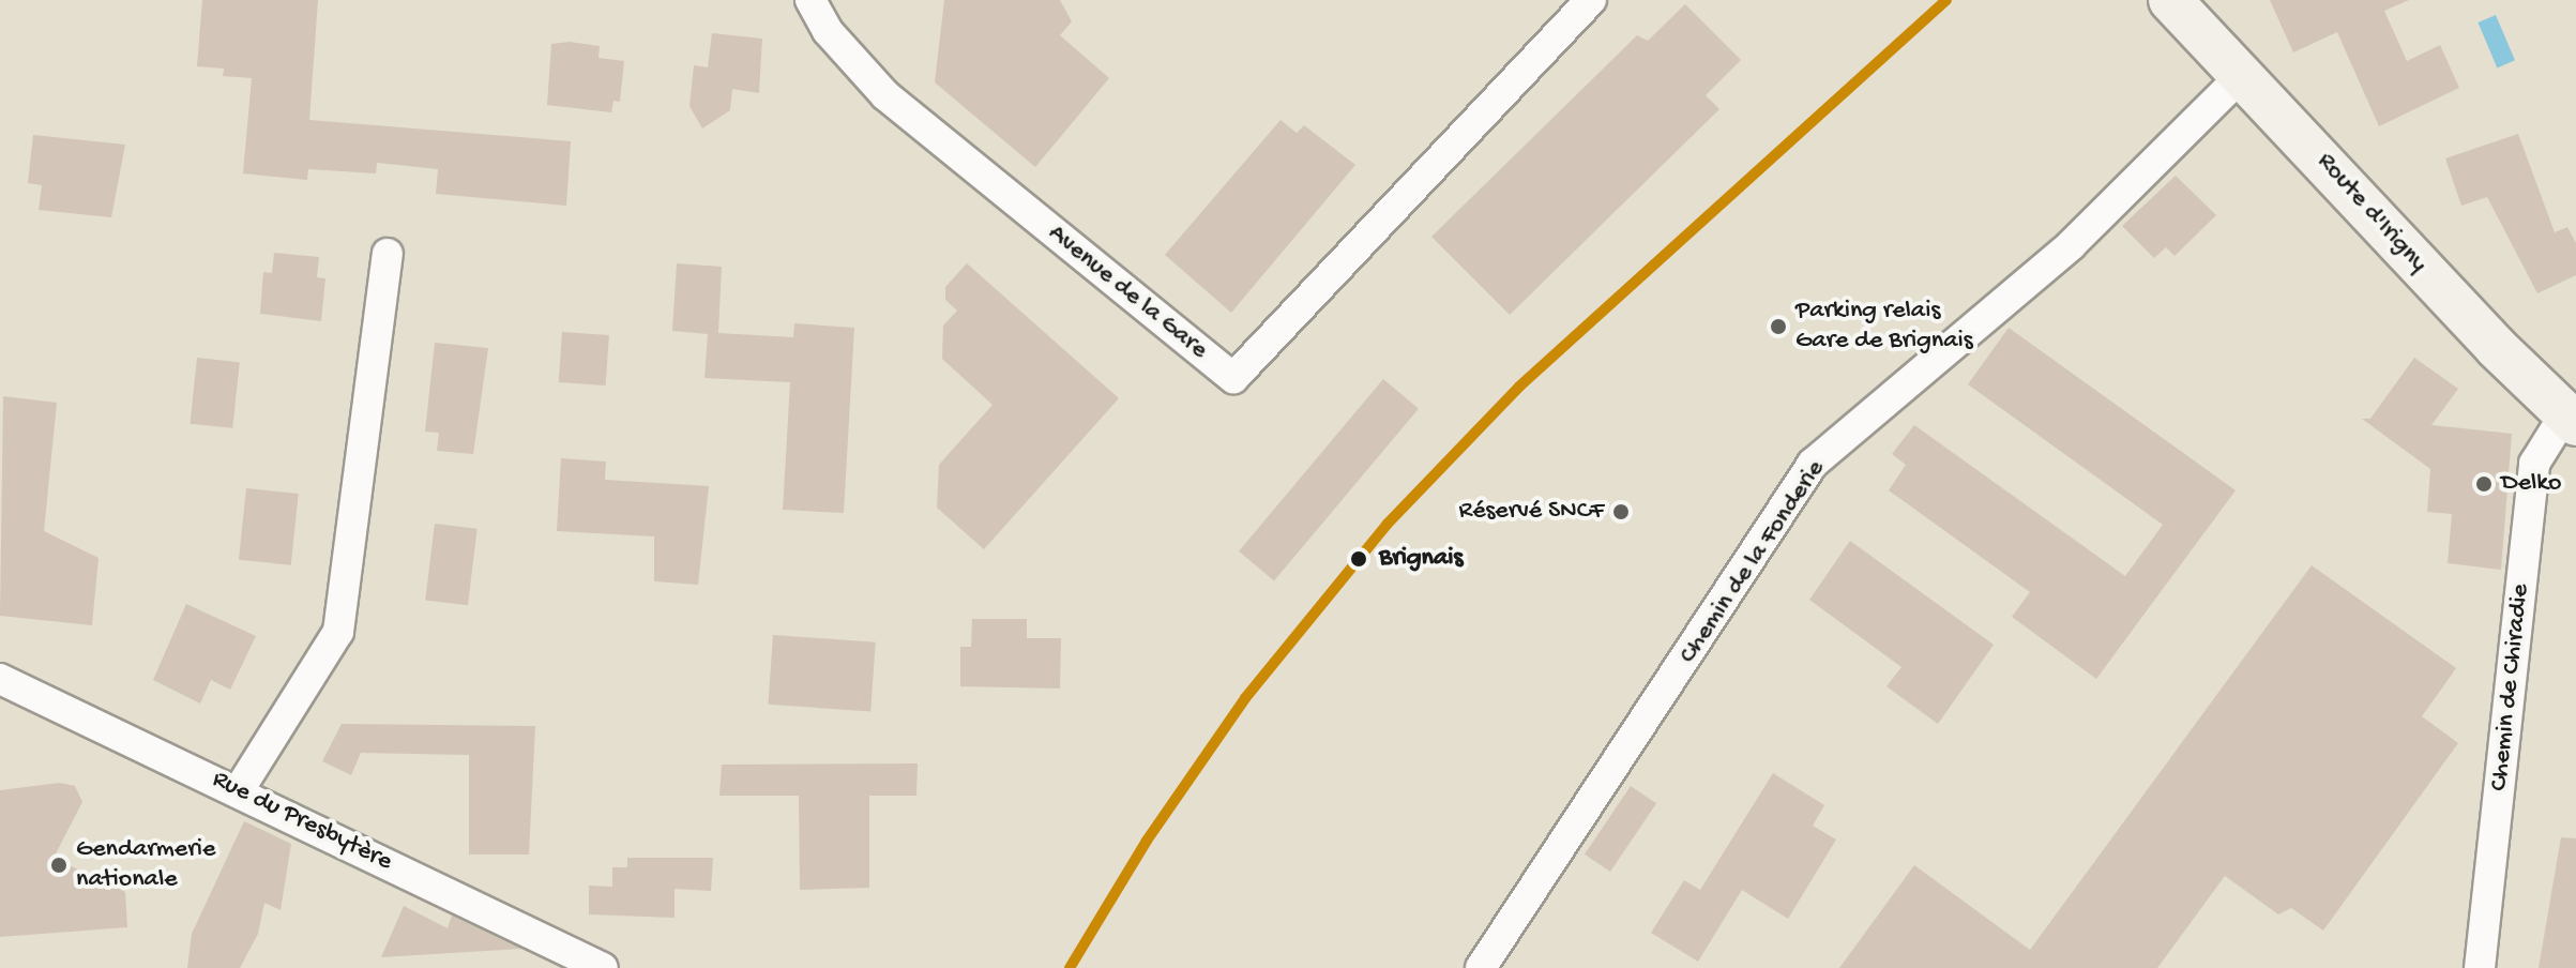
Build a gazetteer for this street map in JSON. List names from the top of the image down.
{
  "streets": {
    "street": [
      "Route d'Irigny",
      "Avenue de la Gare",
      "Chemin de la Fonderie",
      "Chemin de Chiradie",
      "Rue du Presbytère"
    ]
  },
  "crossings": [
    ["Route d'Irigny", "Chemin de la Fonderie"],
    ["Route d'Irigny", "Chemin de Chiradie"]
  ],
  "places": [
    "Parking relais Gare de Brignais",
    "Delko",
    "Réservé SNCF",
    "Brignais",
    "Gendarmerie nationale"
  ]
}
